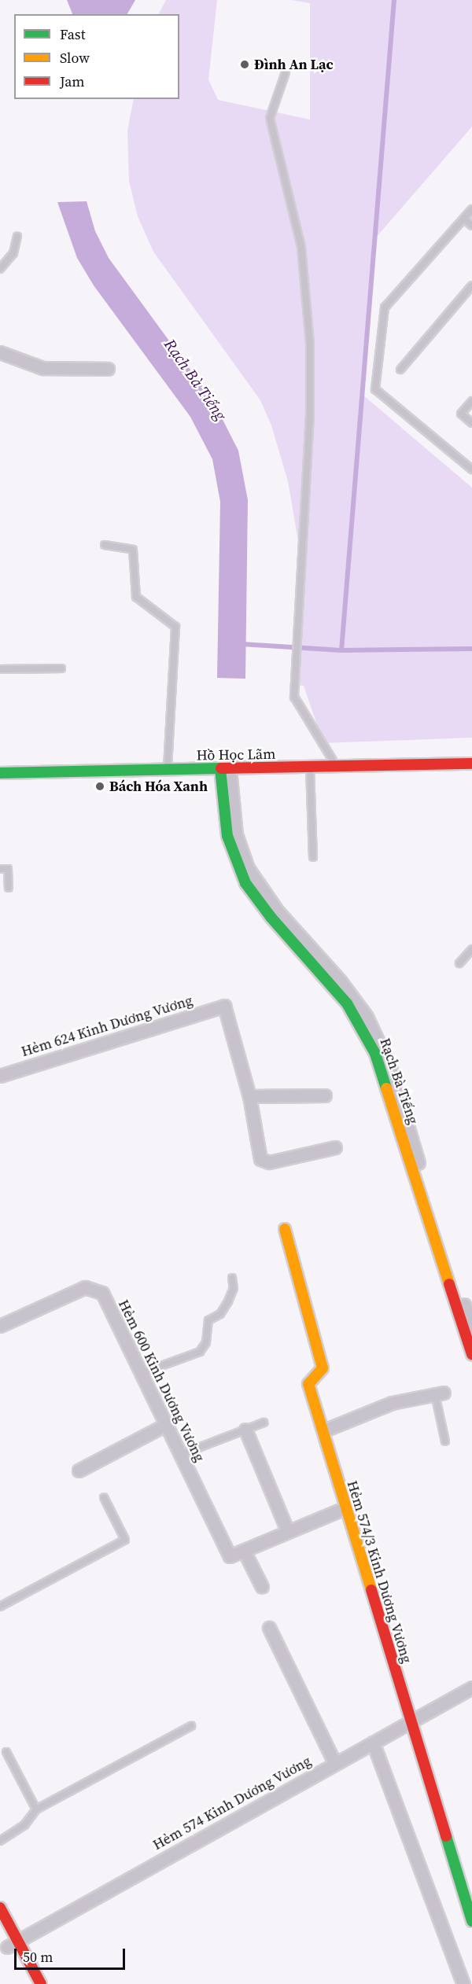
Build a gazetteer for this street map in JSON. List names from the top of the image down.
{
  "streets": {
    "street": [
      "Hồ Học Lãm",
      "Hẻm 624 Kinh Dương Vương",
      "Rạch Bà Tiếng",
      "Hẻm 600 Kinh Dương Vương",
      "Hẻm 574/3 Kinh Dương Vương",
      "Hẻm 574 Kinh Dương Vương"
    ]
  },
  "crossings": [
    ["Hồ Học Lãm", "Rạch Bà Tiếng"],
    ["Hẻm 574/3 Kinh Dương Vương", "Hẻm 574 Kinh Dương Vương"]
  ],
  "water": ["Rạch Bà Tiếng"],
  "places": ["Đình An Lạc", "Bách Hóa Xanh"],
  "legend": ["Fast", "Slow", "Jam"],
  "scale_bar": "50 m"
}
